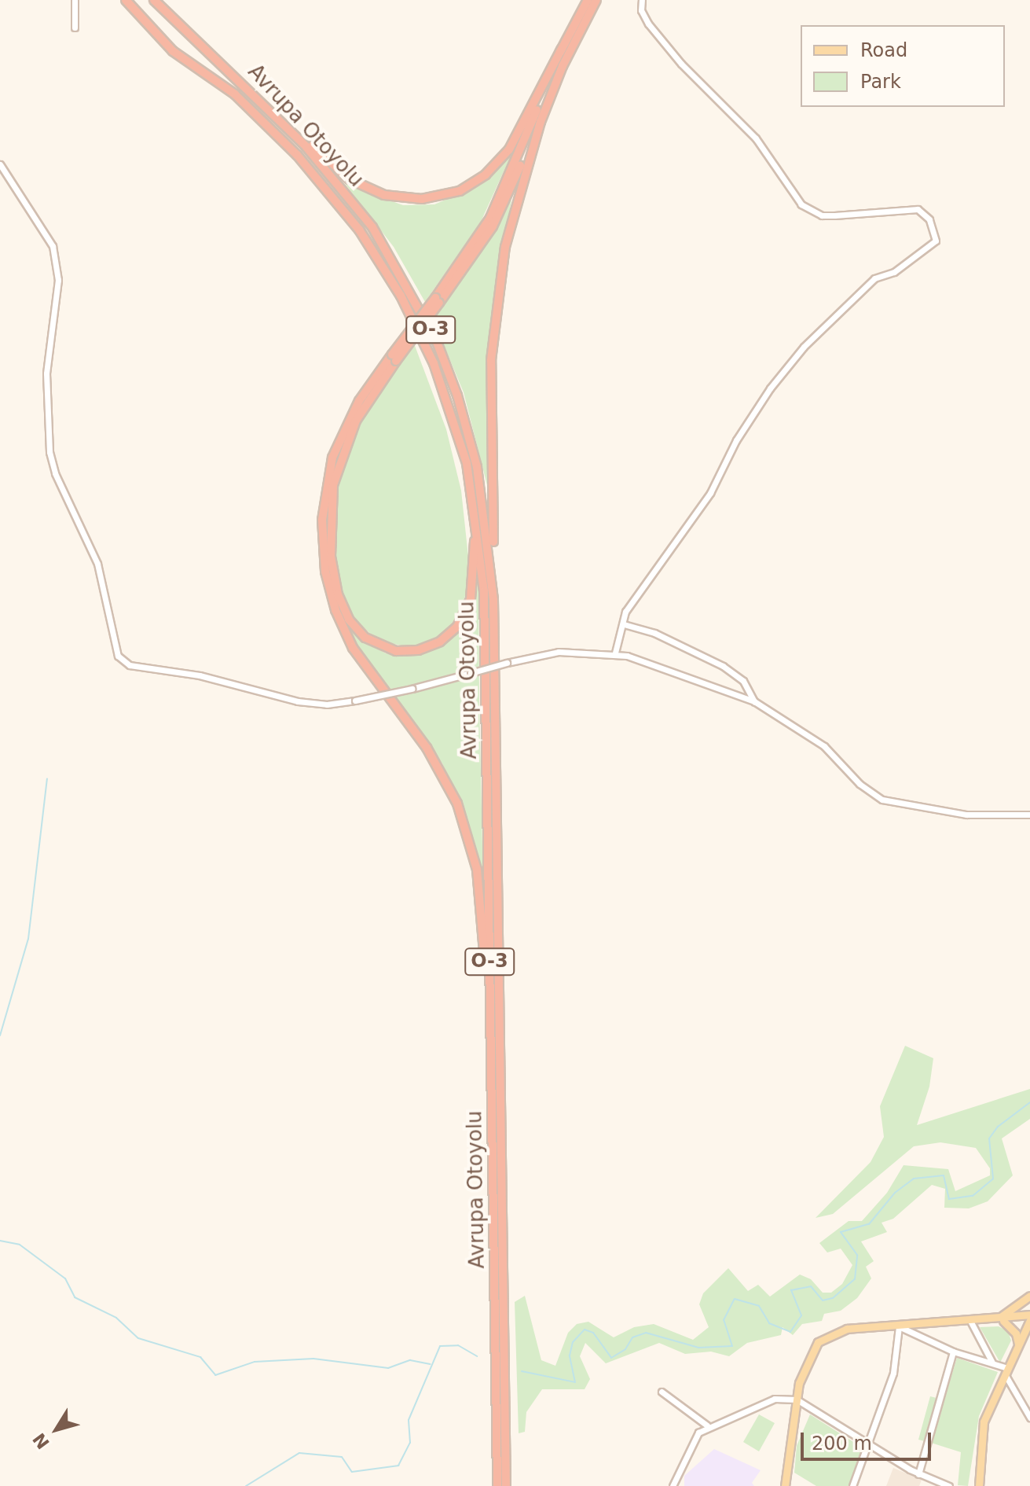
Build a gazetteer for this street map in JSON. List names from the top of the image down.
{
  "streets": {
    "highway": ["Avrupa Otoyolu", "O-3"]
  },
  "legend": ["Road", "Park"],
  "scale_bar": "200 m",
  "north": "bottom left"
}
